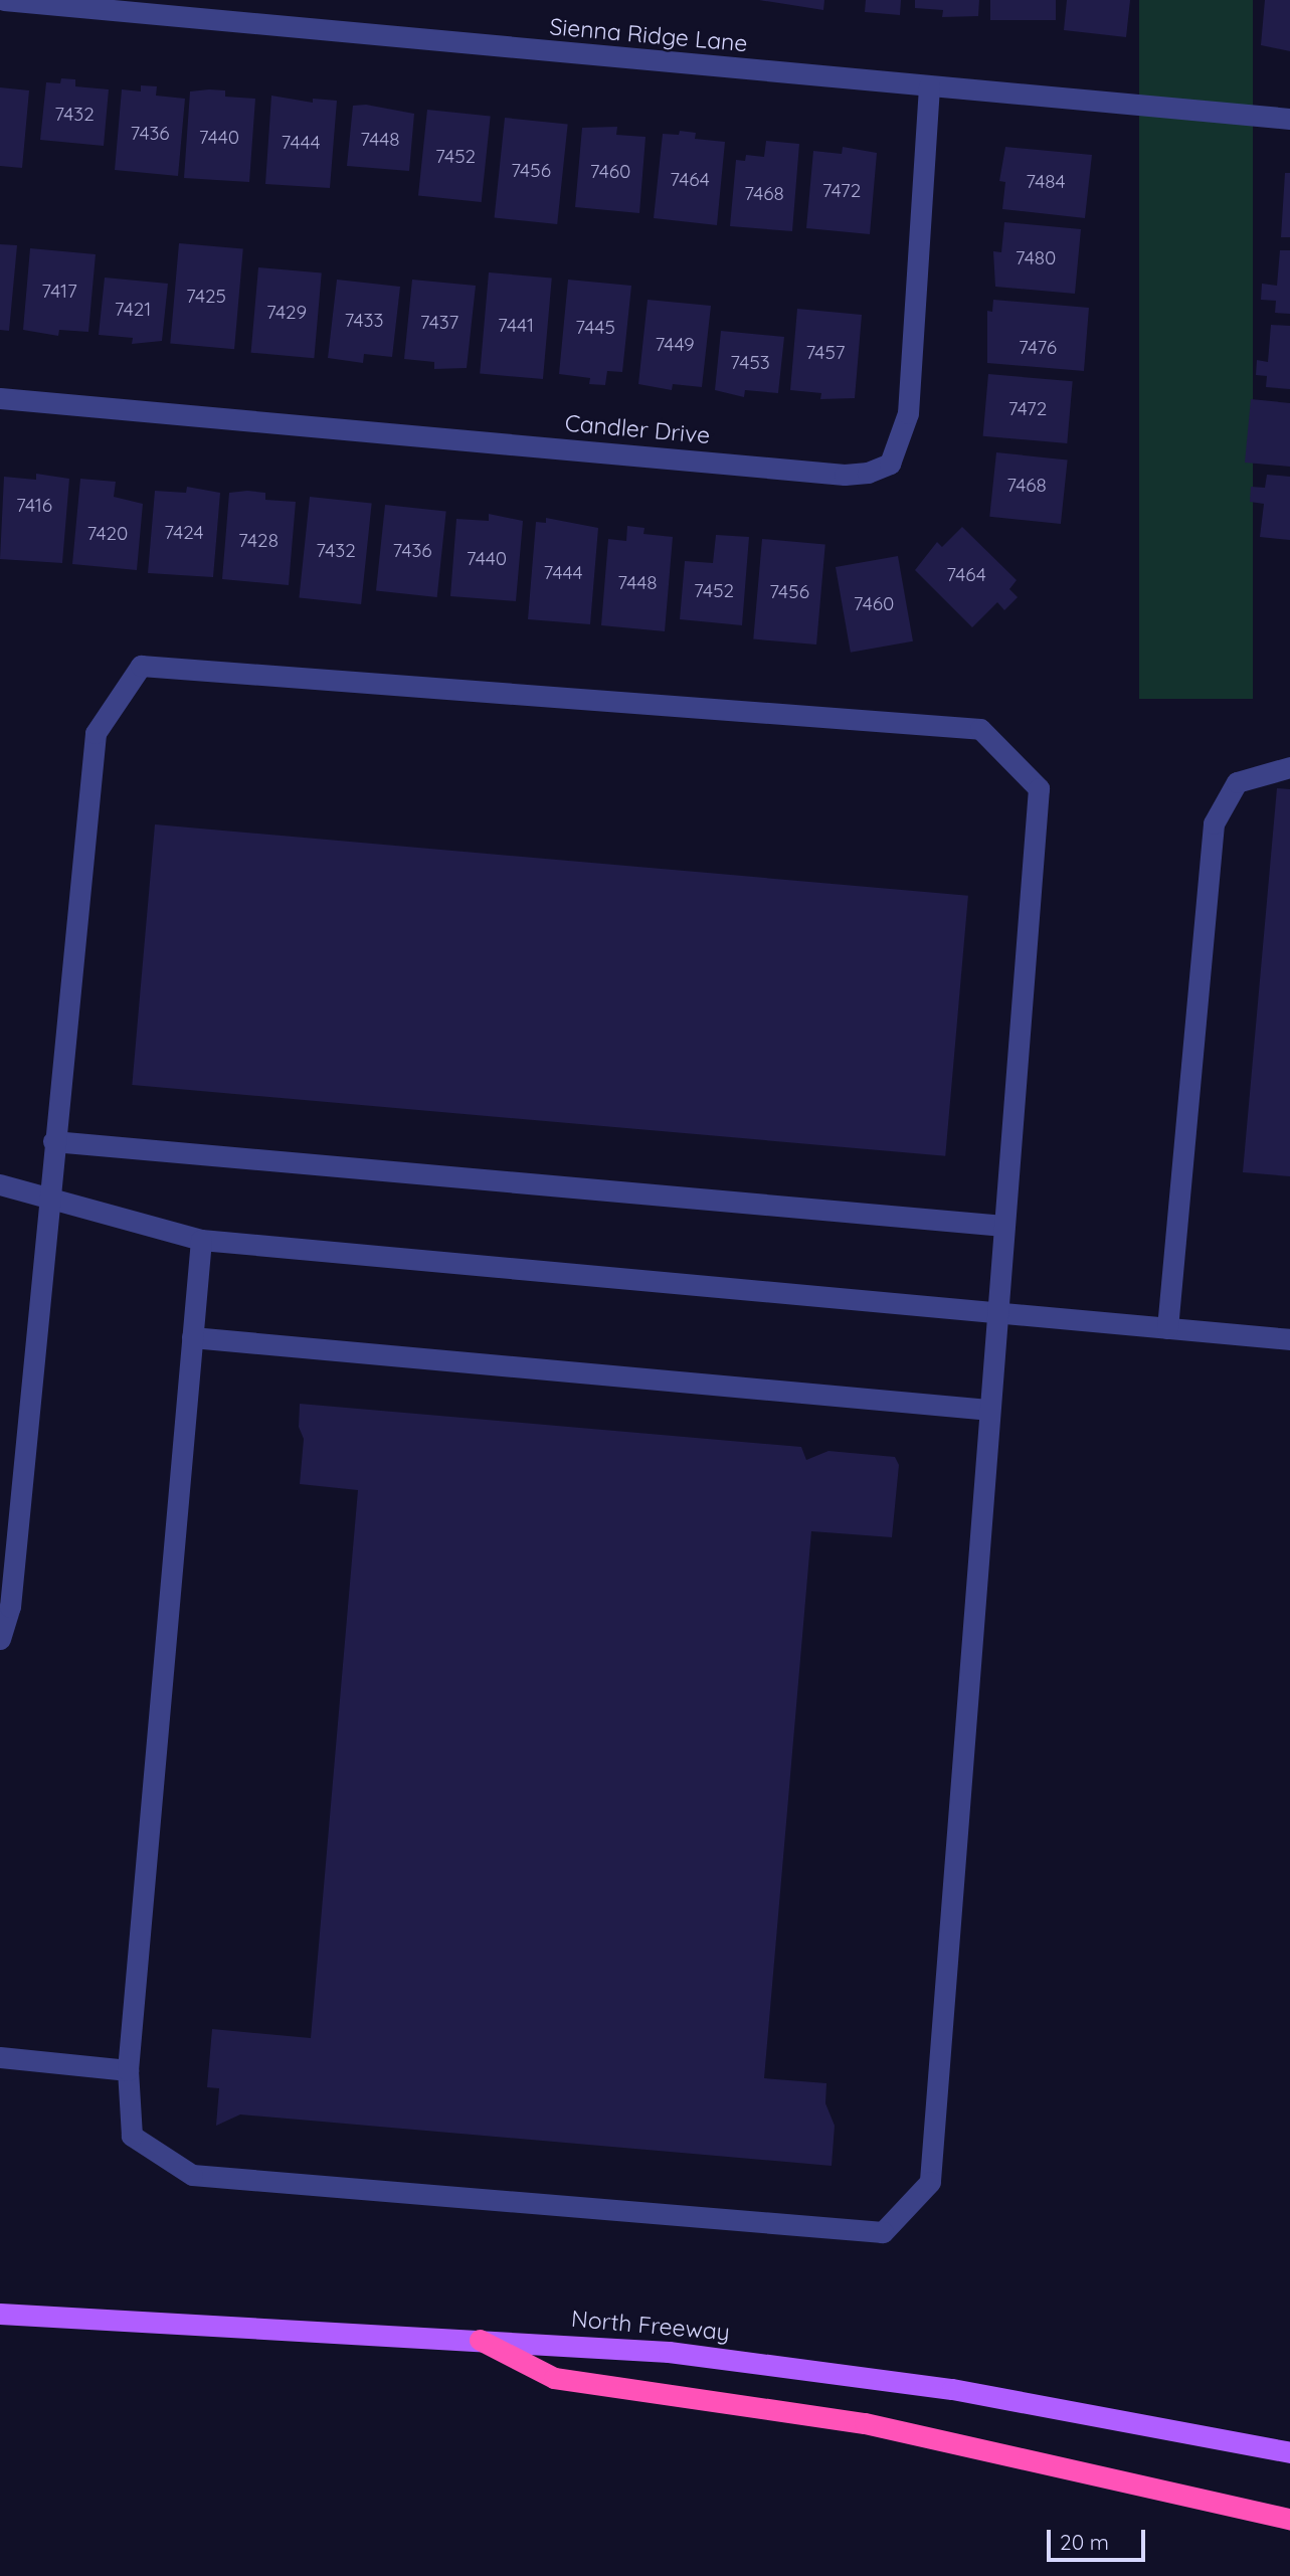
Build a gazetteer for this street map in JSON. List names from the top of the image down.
{
  "streets": {
    "main road": ["North Freeway"],
    "street": ["Sienna Ridge Lane", "Candler Drive"]
  },
  "crossings": [
    ["Sienna Ridge Lane", "Candler Drive"]
  ],
  "house_numbers": [
    "7432",
    "7436",
    "7440",
    "7448",
    "7444",
    "7452",
    "7456",
    "7460",
    "7464",
    "7484",
    "7472",
    "7468",
    "7480",
    "7417",
    "7425",
    "7421",
    "7429",
    "7433",
    "7437",
    "7441",
    "7445",
    "7449",
    "7476",
    "7457",
    "7453",
    "7472",
    "7468",
    "7416",
    "7424",
    "7420",
    "7428",
    "7432",
    "7436",
    "7440",
    "7444",
    "7464",
    "7448",
    "7452",
    "7456",
    "7460"
  ],
  "scale_bar": "20 m"
}
